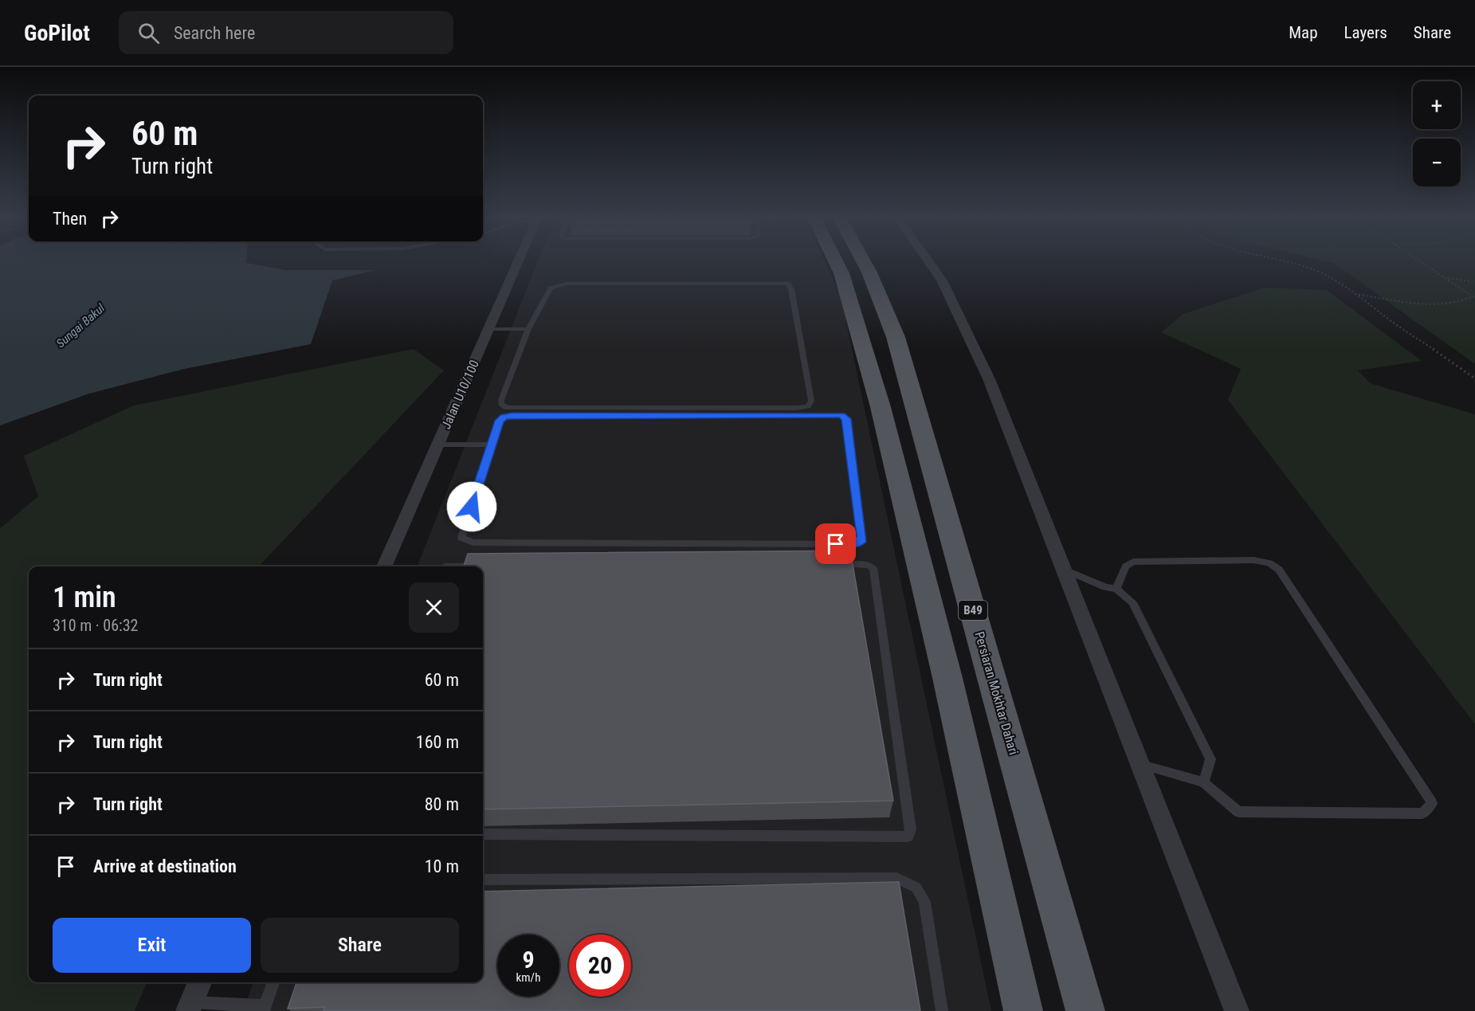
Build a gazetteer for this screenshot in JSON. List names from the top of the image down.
{
  "streets": {
    "main road": ["B49", "Persiaran Mokhtar Dahari"],
    "street": ["Jalan U10/100"]
  },
  "water": ["Sungai Bakul"],
  "page": {
    "header": "GoPilot",
    "search": "Search here",
    "nav": ["Map", "Layers", "Share"],
    "map_buttons": ["+", "−"],
    "turn": ["60 m", "Turn right"],
    "then": "Then",
    "heading": ["1 min", "310 m · 06:32"],
    "list": [
      {
        "name": "Turn right",
        "value": "60 m"
      },
      {
        "name": "Turn right",
        "value": "160 m"
      },
      {
        "name": "Turn right",
        "value": "80 m"
      },
      {
        "name": "Arrive at destination",
        "value": "10 m"
      }
    ],
    "buttons": ["Exit", "Share"],
    "speed": "9 km/h",
    "limit": "20"
  }
}
